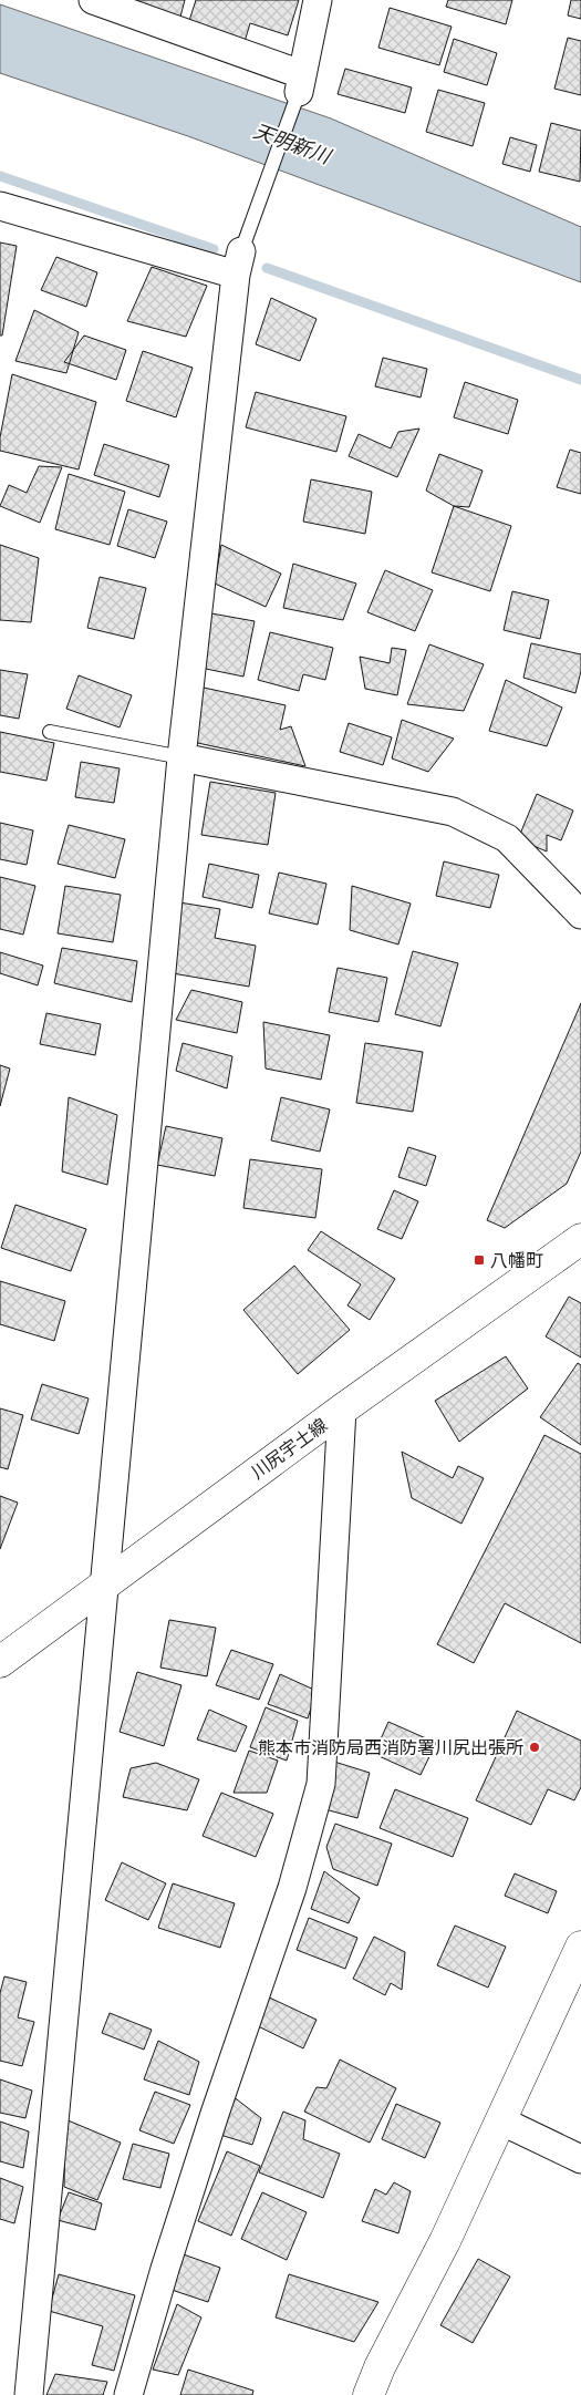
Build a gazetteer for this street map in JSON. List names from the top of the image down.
{
  "streets": {
    "main road": ["川尻宇土線"]
  },
  "water": ["天明新川"],
  "places": {
    "transit": ["八幡町"],
    "other": ["熊本市消防局西消防署川尻出張所"]
  }
}
